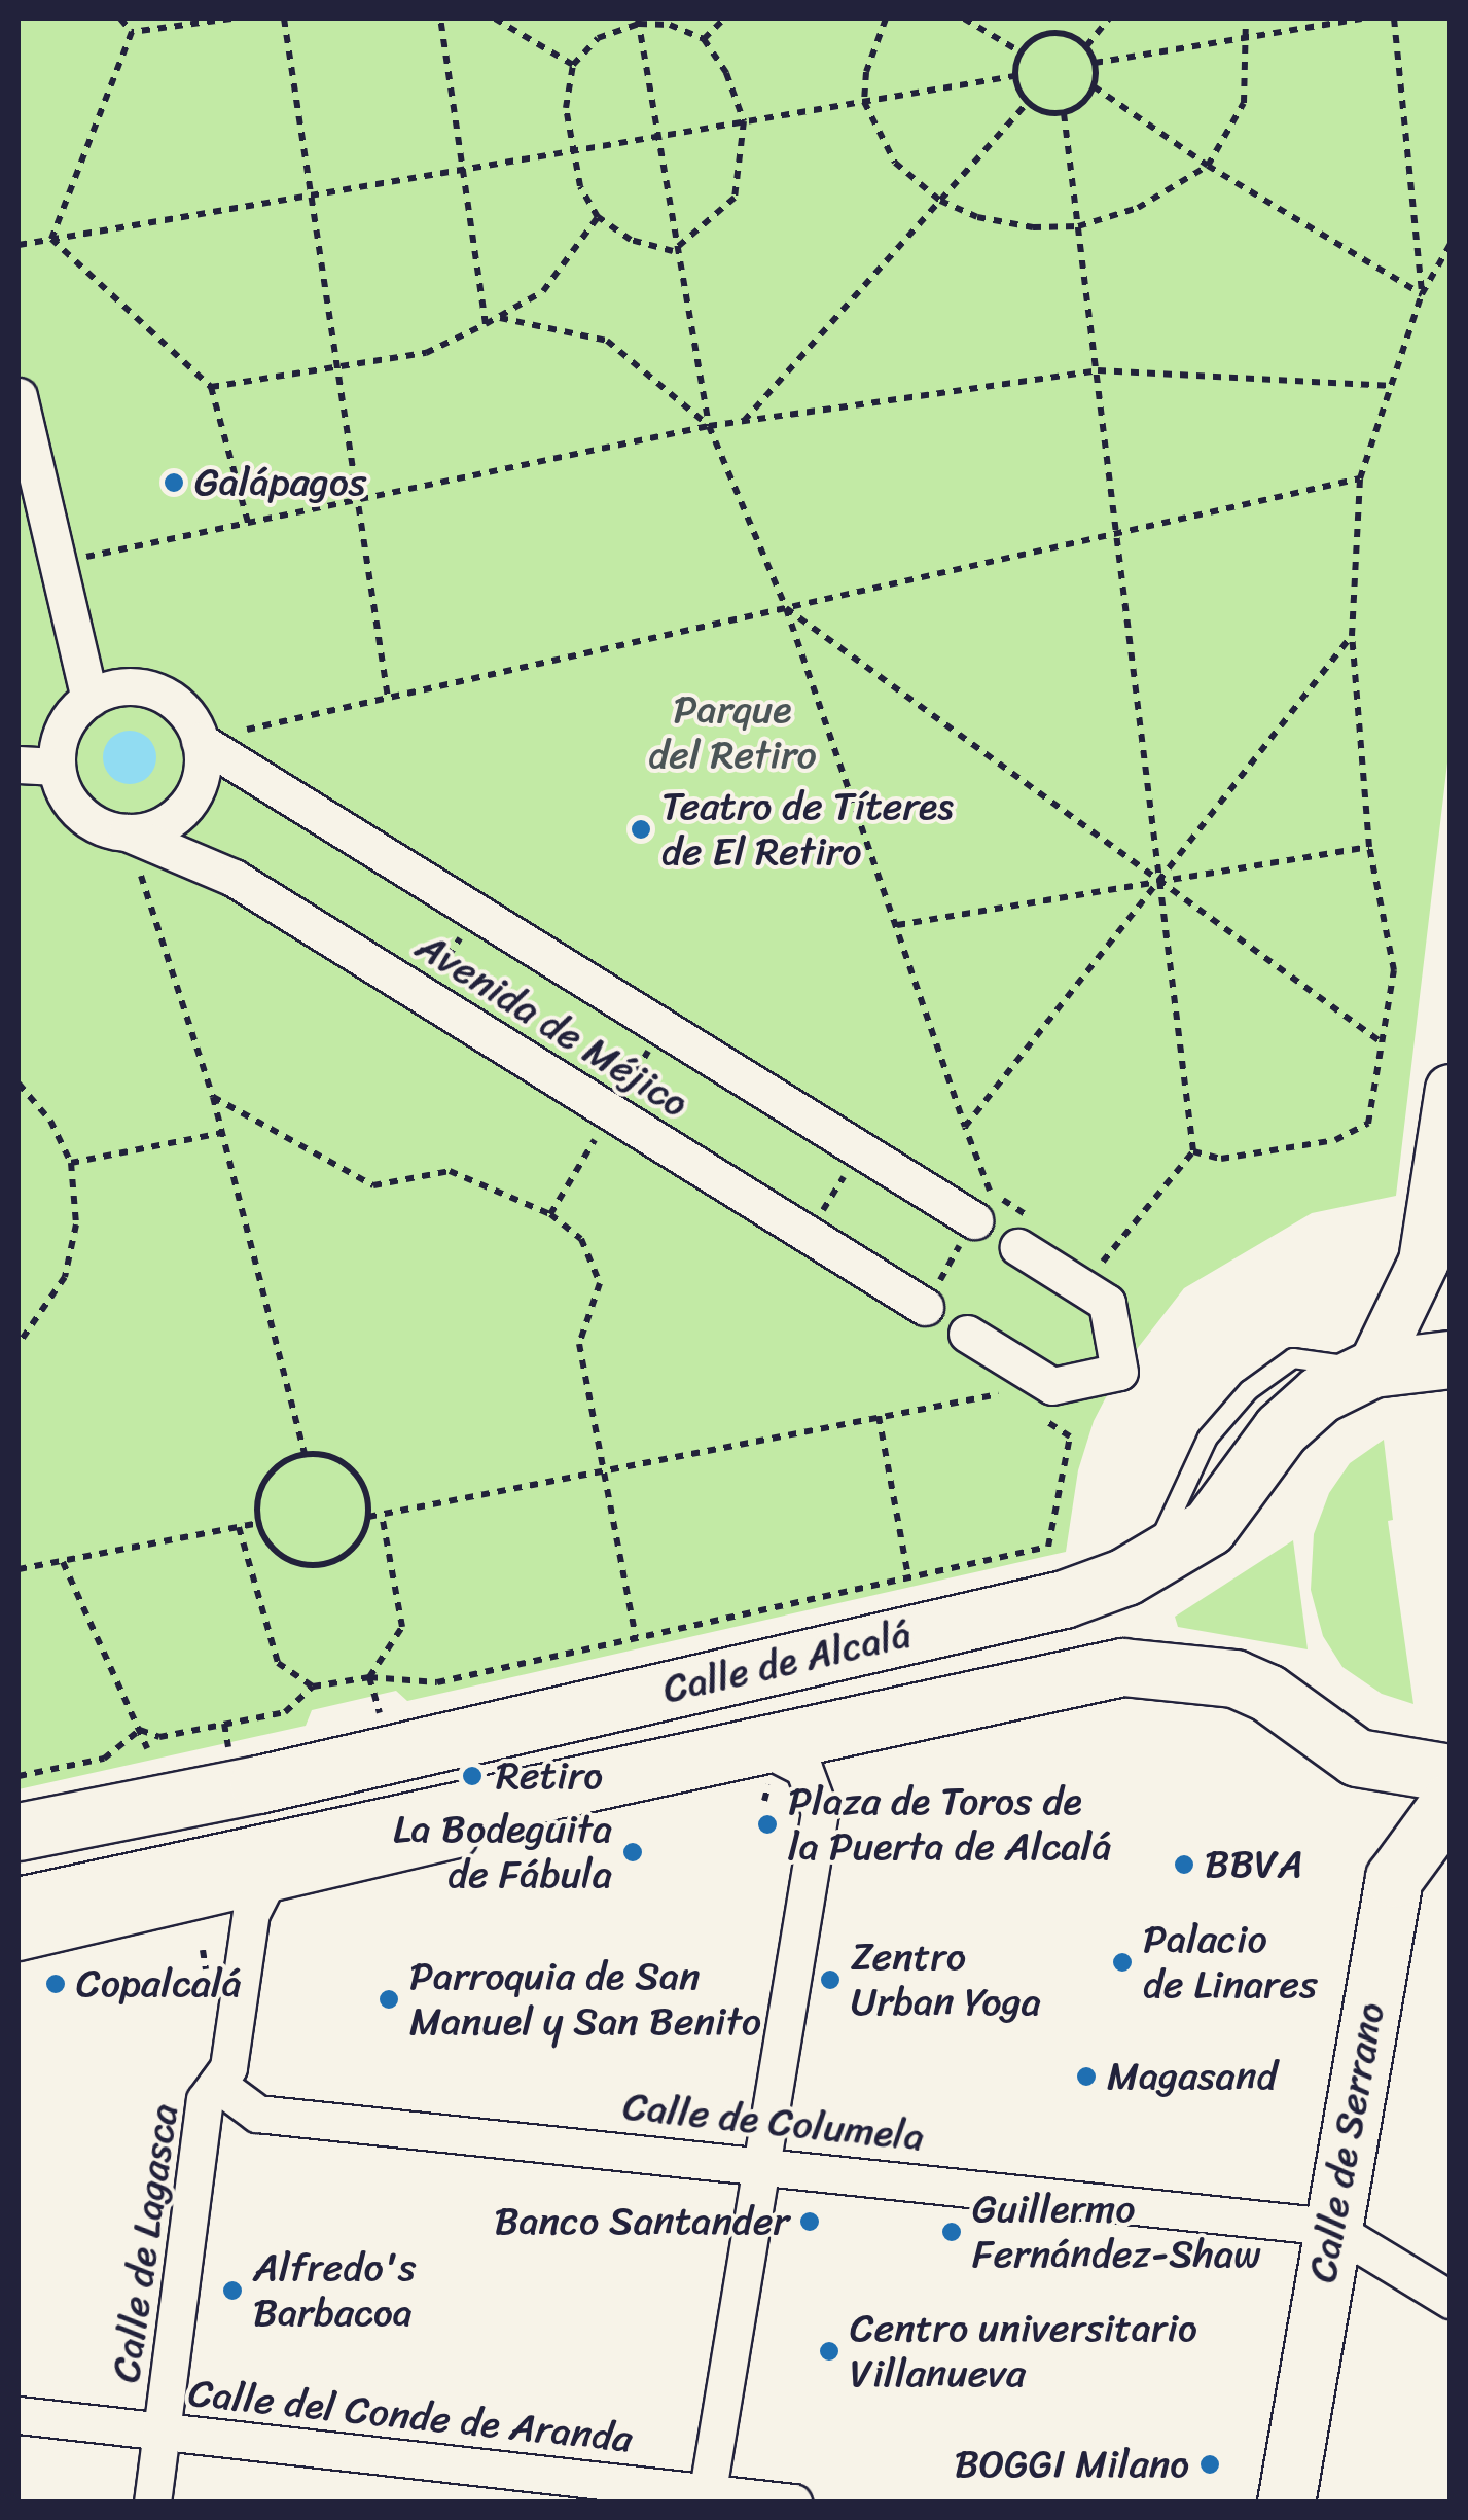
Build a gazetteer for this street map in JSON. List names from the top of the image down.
{
  "streets": {
    "main road": ["Calle de Alcalá", "Calle de Serrano"],
    "street": [
      "Avenida de Méjico",
      "Calle de Columela",
      "Calle de Lagasca",
      "Calle del Conde de Aranda"
    ]
  },
  "crossings": [
    ["Calle de Alcalá", "Calle de Lagasca"],
    ["Calle de Columela", "Calle de Serrano"],
    ["Calle de Columela", "Calle de Lagasca"],
    ["Calle de Lagasca", "Calle del Conde de Aranda"]
  ],
  "parks": ["Parque del Retiro"],
  "places": [
    "Galápagos",
    "Teatro de Títeres de El Retiro",
    "Retiro",
    "Plaza de Toros de la Puerta de Alcalá",
    "La Bodeguita de Fábula",
    "BBVA",
    "Palacio de Linares",
    "Zentro Urban Yoga",
    "Copalcalá",
    "Parroquia de San Manuel y San Benito",
    "Magasand",
    "Banco Santander",
    "Guillermo Fernández-Shaw",
    "Alfredo's Barbacoa",
    "Centro universitario Villanueva",
    "BOGGI Milano"
  ]
}
